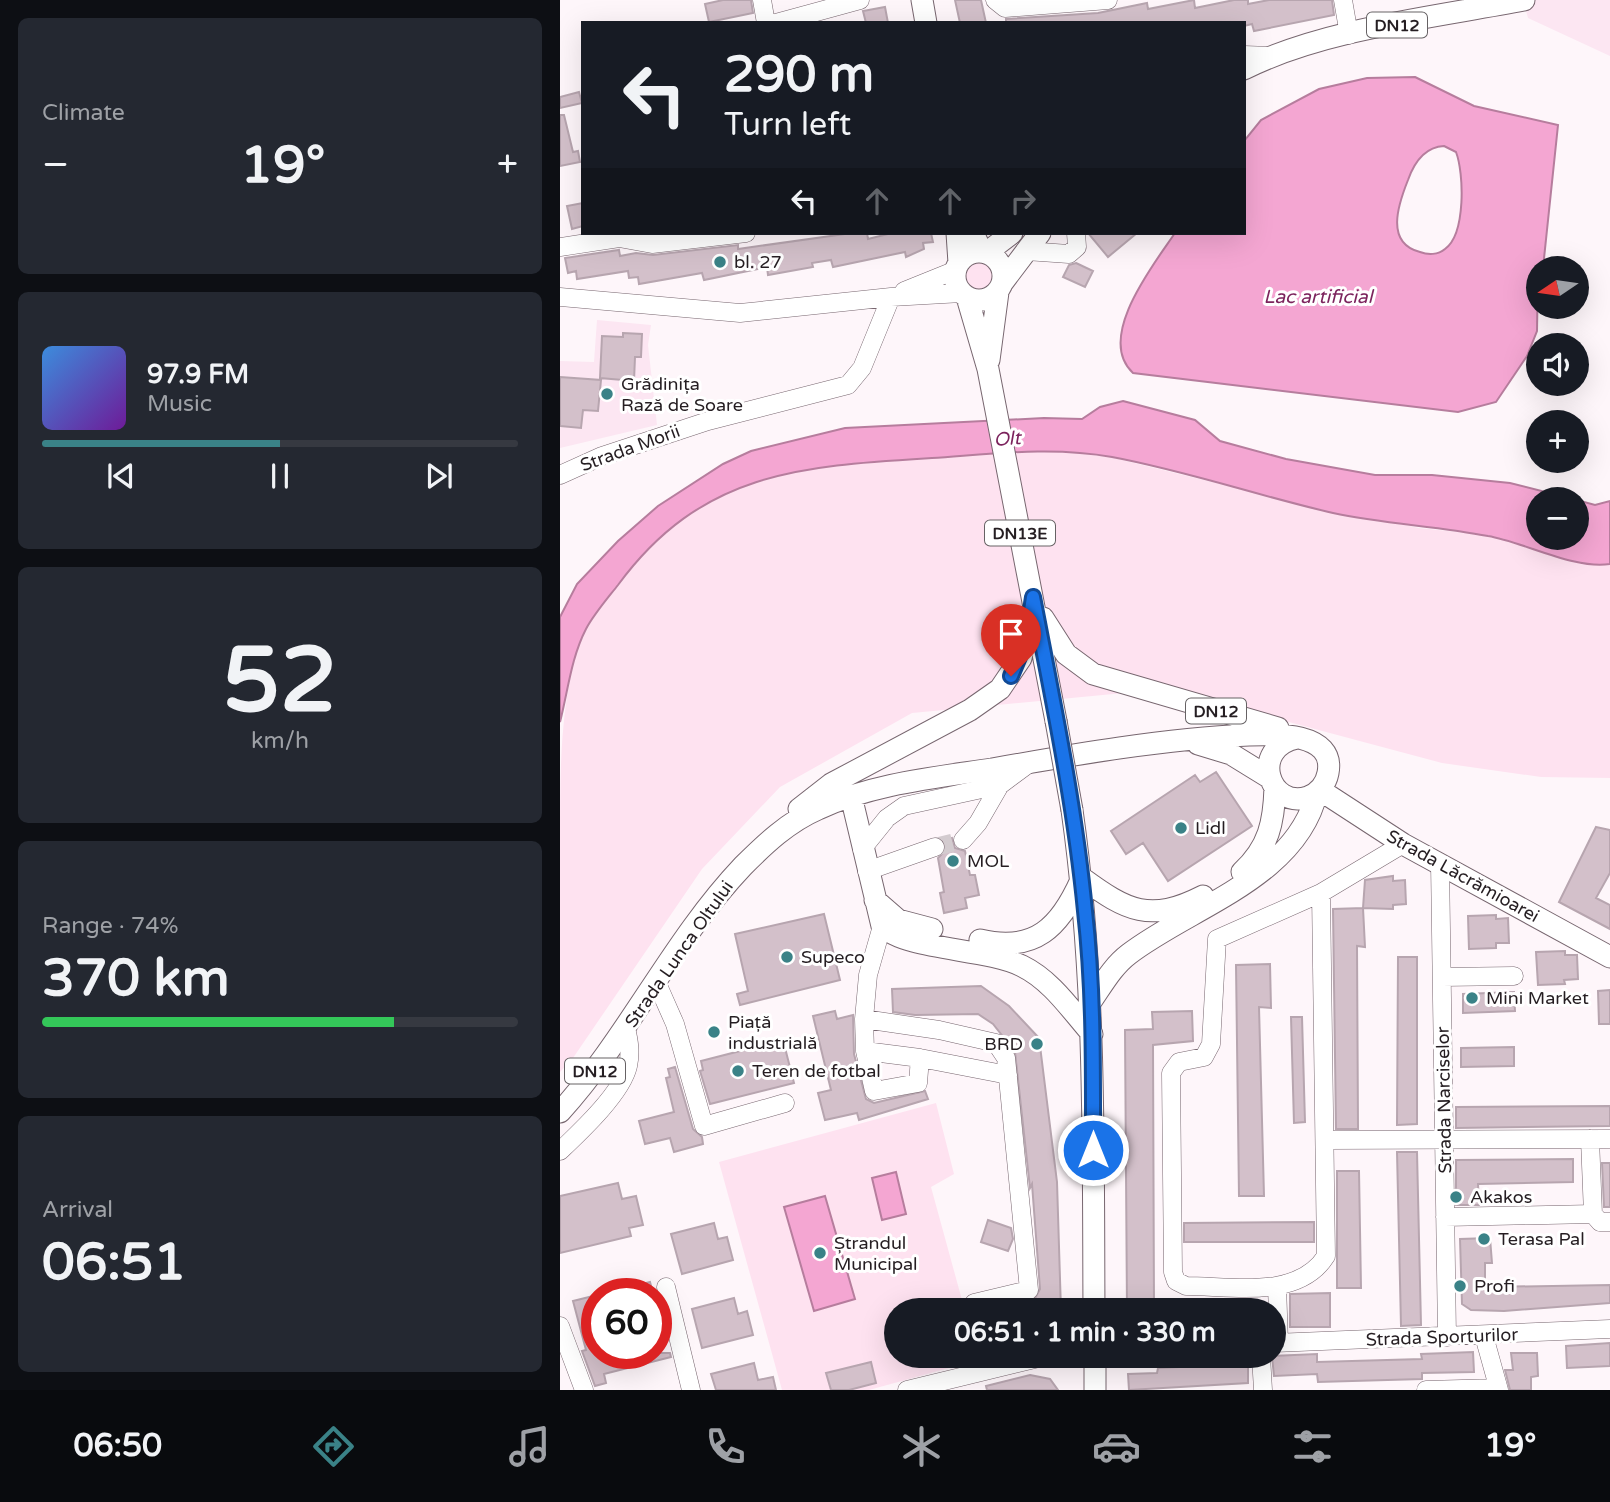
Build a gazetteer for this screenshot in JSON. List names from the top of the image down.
{
  "streets": {
    "main road": [
      "DN12",
      "DN13E",
      "Strada Lăcrămioarei",
      "Strada Lunca Oltului"
    ],
    "street": ["Strada Morii", "Strada Narciselor", "Strada Sporturilor"]
  },
  "crossings": [
    ["DN12", "DN13E"],
    ["DN12", "Strada Lăcrămioarei"],
    ["DN12", "Strada Lunca Oltului"],
    ["Strada Lăcrămioarei", "Strada Narciselor"],
    ["Strada Narciselor", "Strada Sporturilor"]
  ],
  "water": ["Lac artificial", "Olt"],
  "places": [
    "bl. 27",
    "Grădinița Rază de Soare",
    "Lidl",
    "MOL",
    "Supeco",
    "Mini Market",
    "Piață industrială",
    "BRD",
    "Teren de fotbal",
    "Akakos",
    "Terasa Pal",
    "Ștrandul Municipal",
    "Profi"
  ],
  "north": "left",
  "page": {
    "tile": [
      "Climate",
      ["52", "km/h"],
      ["Range · 74%", "370 km"],
      ["Arrival", "06:51"]
    ],
    "turn": ["290 m", "Turn left"],
    "heat": ["−", "19°", "+"],
    "map_buttons": ["+", "−"],
    "song": ["97.9 FM", "Music"],
    "limit": "60",
    "trip": "06:51 · 1 min · 330 m",
    "tabs": ["06:50", "19°"]
  }
}
